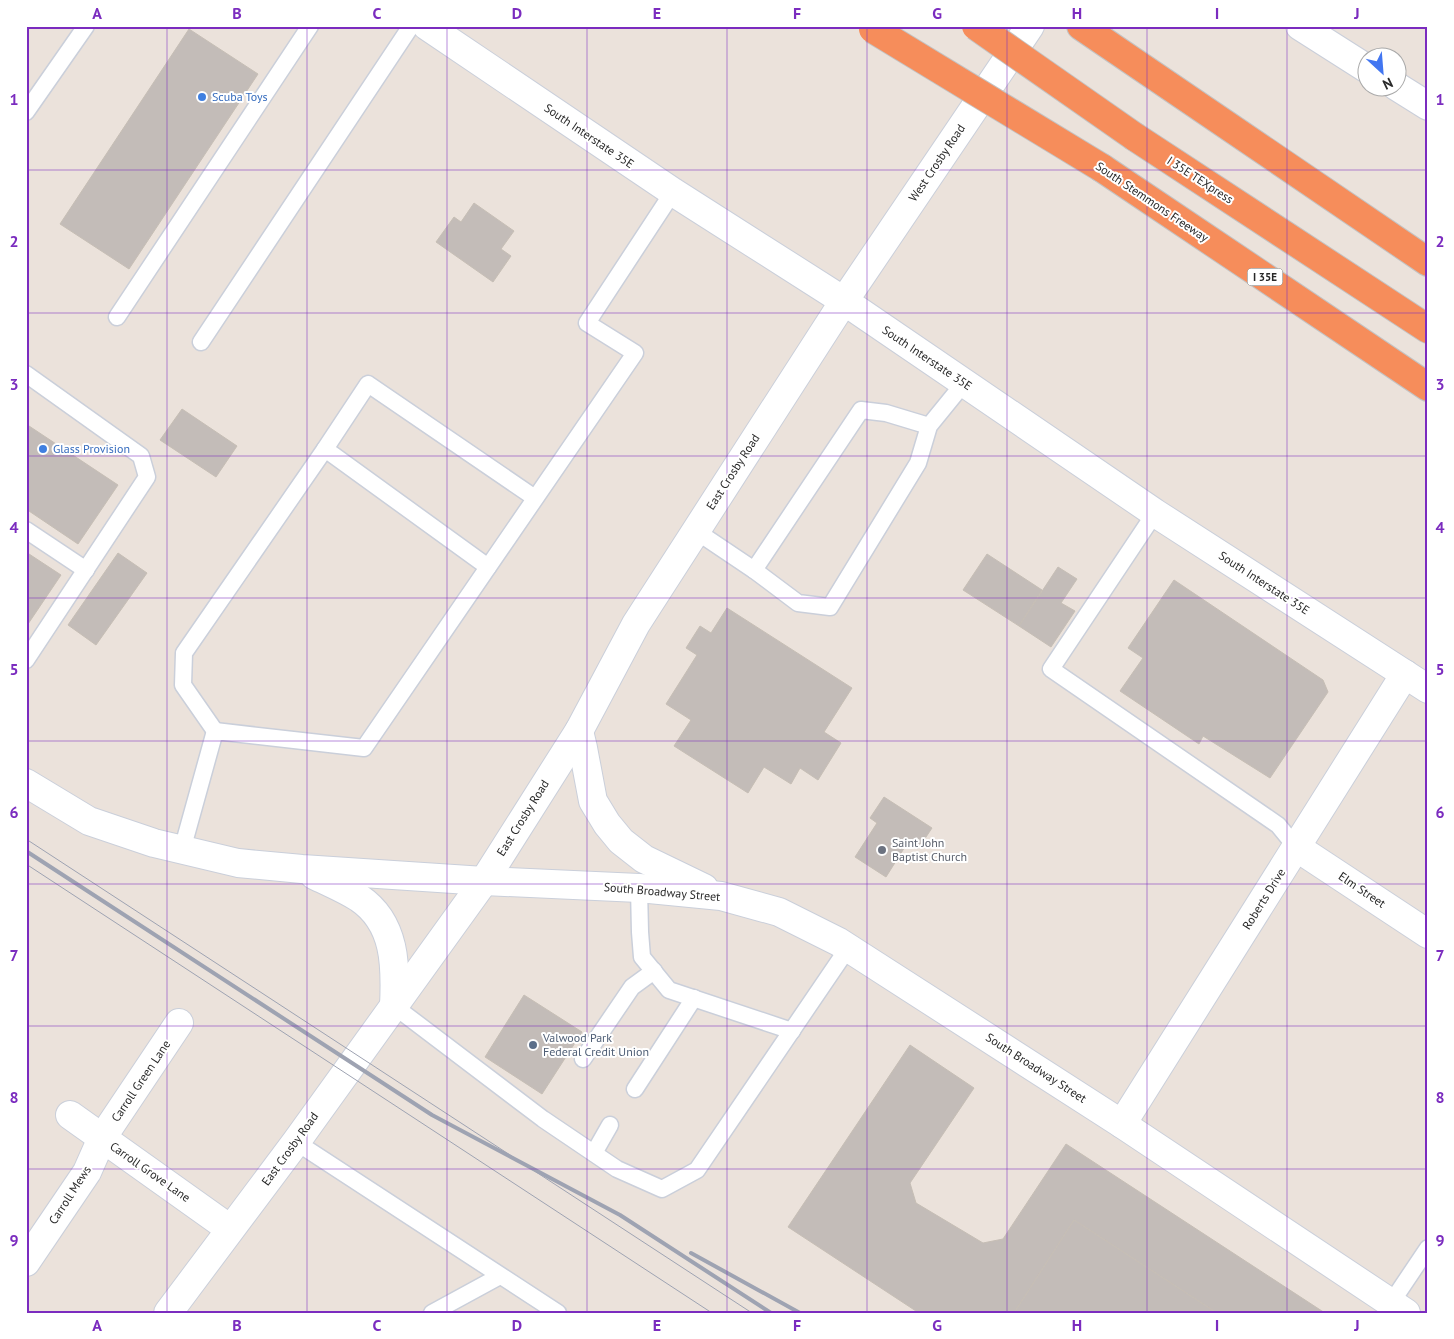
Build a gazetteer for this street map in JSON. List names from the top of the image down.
{
  "streets": {
    "highway": ["I 35E TEXpress", "South Stemmons Freeway", "I 35E"],
    "street": [
      "South Interstate 35E",
      "West Crosby Road",
      "East Crosby Road",
      "Elm Street",
      "South Broadway Street",
      "Roberts Drive",
      "Carroll Green Lane",
      "Carroll Grove Lane",
      "Carroll Mews"
    ]
  },
  "crossings": [
    ["South Interstate 35E", "West Crosby Road"],
    ["South Interstate 35E", "East Crosby Road"],
    ["South Interstate 35E", "Roberts Drive"],
    ["West Crosby Road", "East Crosby Road"],
    ["East Crosby Road", "South Broadway Street"],
    ["East Crosby Road", "Carroll Grove Lane"],
    ["Elm Street", "Roberts Drive"],
    ["South Broadway Street", "Roberts Drive"],
    ["Carroll Green Lane", "Carroll Grove Lane"],
    ["Carroll Green Lane", "Carroll Mews"],
    ["Carroll Grove Lane", "Carroll Mews"]
  ],
  "places": [
    "Scuba Toys",
    "Glass Provision",
    "Saint John Baptist Church",
    "Valwood Park Federal Credit Union"
  ],
  "north": "bottom right",
  "grid": {
    "columns": [
      "A",
      "B",
      "C",
      "D",
      "E",
      "F",
      "G",
      "H",
      "I",
      "J"
    ],
    "rows": [
      "1",
      "2",
      "3",
      "4",
      "5",
      "6",
      "7",
      "8",
      "9"
    ]
  }
}
